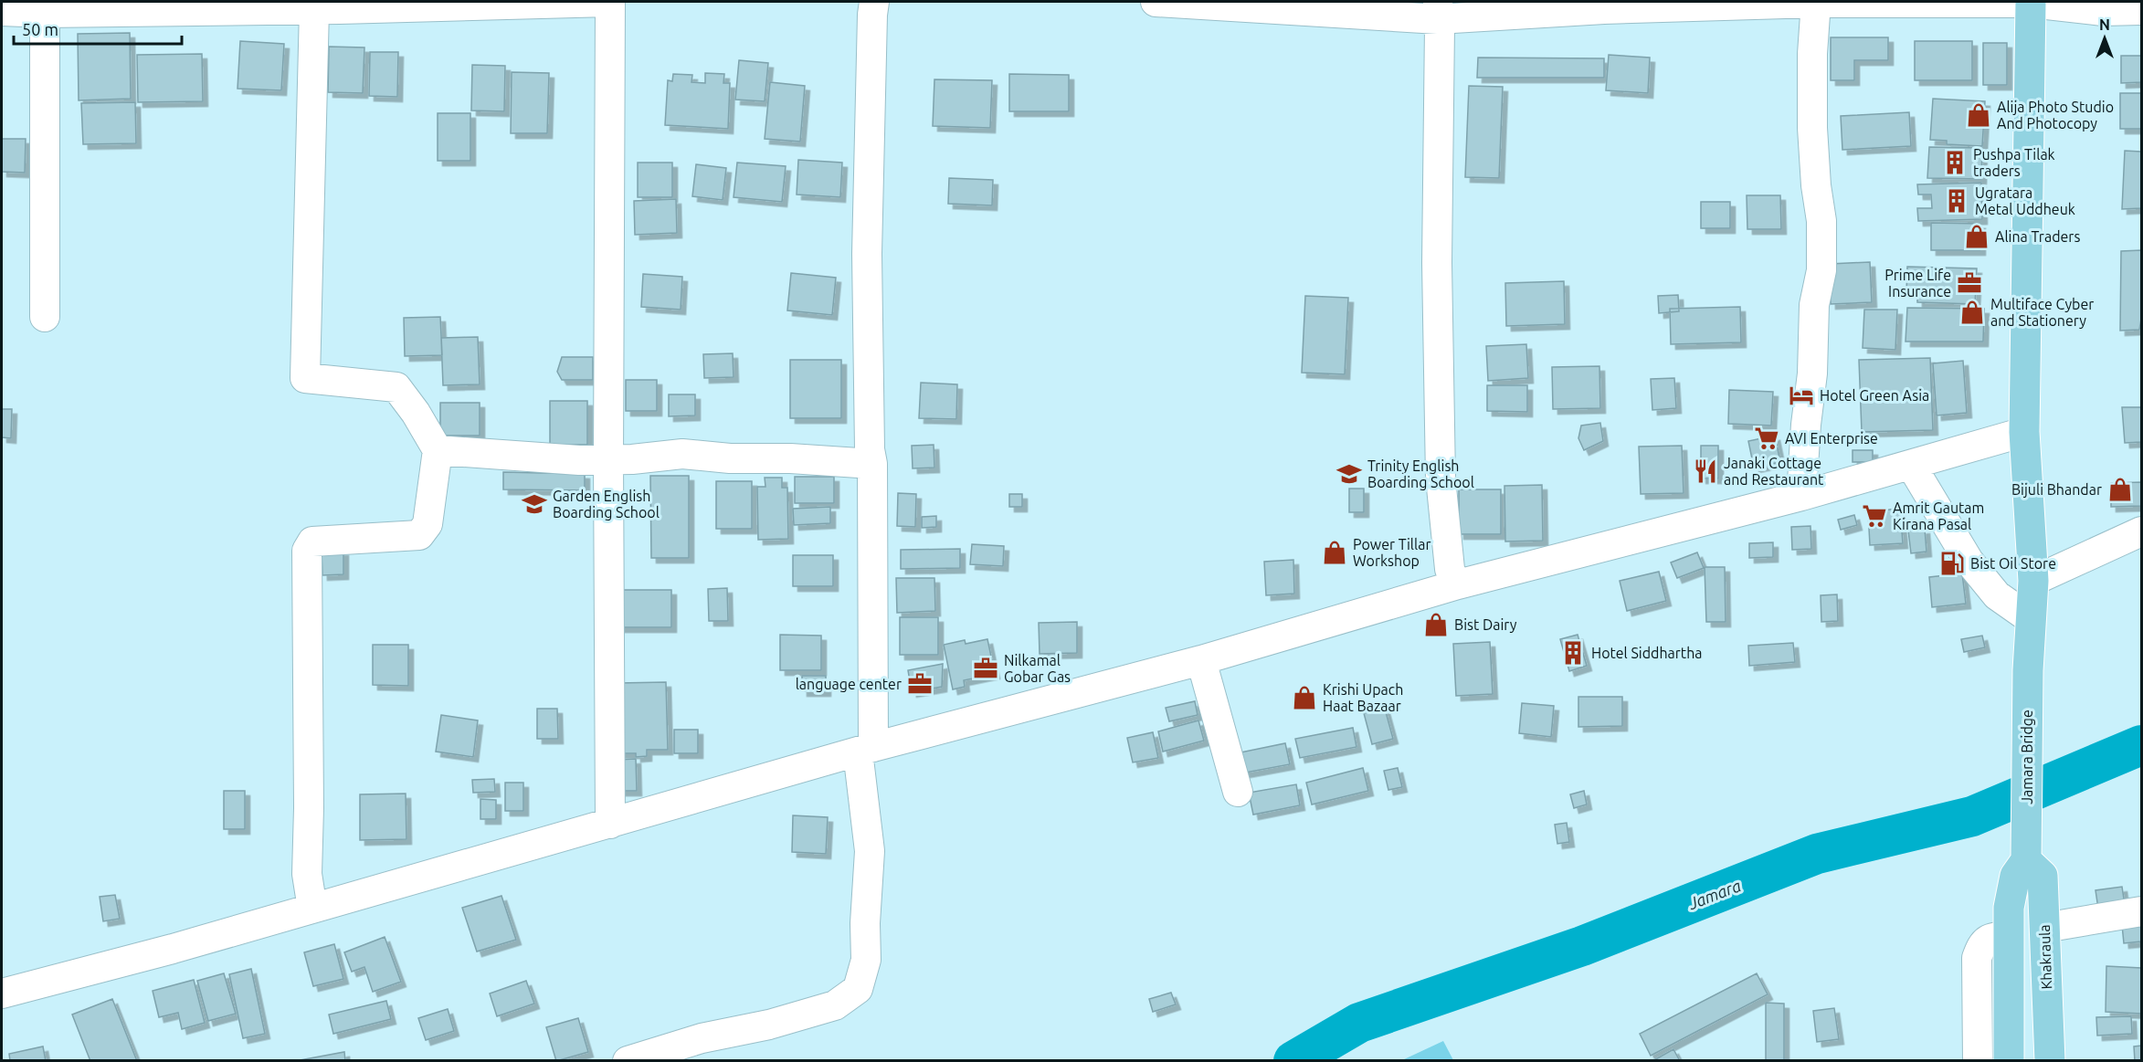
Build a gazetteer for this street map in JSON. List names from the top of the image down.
{
  "streets": {
    "main road": ["Jamara Bridge", "Khakraula"]
  },
  "crossings": [
    ["Jamara Bridge", "Khakraula"]
  ],
  "water": ["Jamara"],
  "places": {
    "shop": [
      "Alija Photo Studio And Photocopy",
      "Alina Traders",
      "Multiface Cyber and Stationery",
      "Bijuli Bhandar",
      "Power Tillar Workshop",
      "Bist Dairy",
      "Krishi Upach Haat Bazaar"
    ],
    "building": ["Pushpa Tilak traders", "Ugratara Metal Uddheuk", "Hotel Siddhartha"],
    "office": ["Prime Life Insurance", "Nilkamal Gobar Gas", "language center"],
    "hotel": ["Hotel Green Asia"],
    "supermarket": ["AVI Enterprise", "Amrit Gautam Kirana Pasal"],
    "restaurant": ["Janaki Cottage and Restaurant"],
    "school or university": ["Trinity English Boarding School", "Garden English Boarding School"],
    "fuel station": ["Bist Oil Store"]
  },
  "scale_bar": "50 m",
  "north": "top"
}
